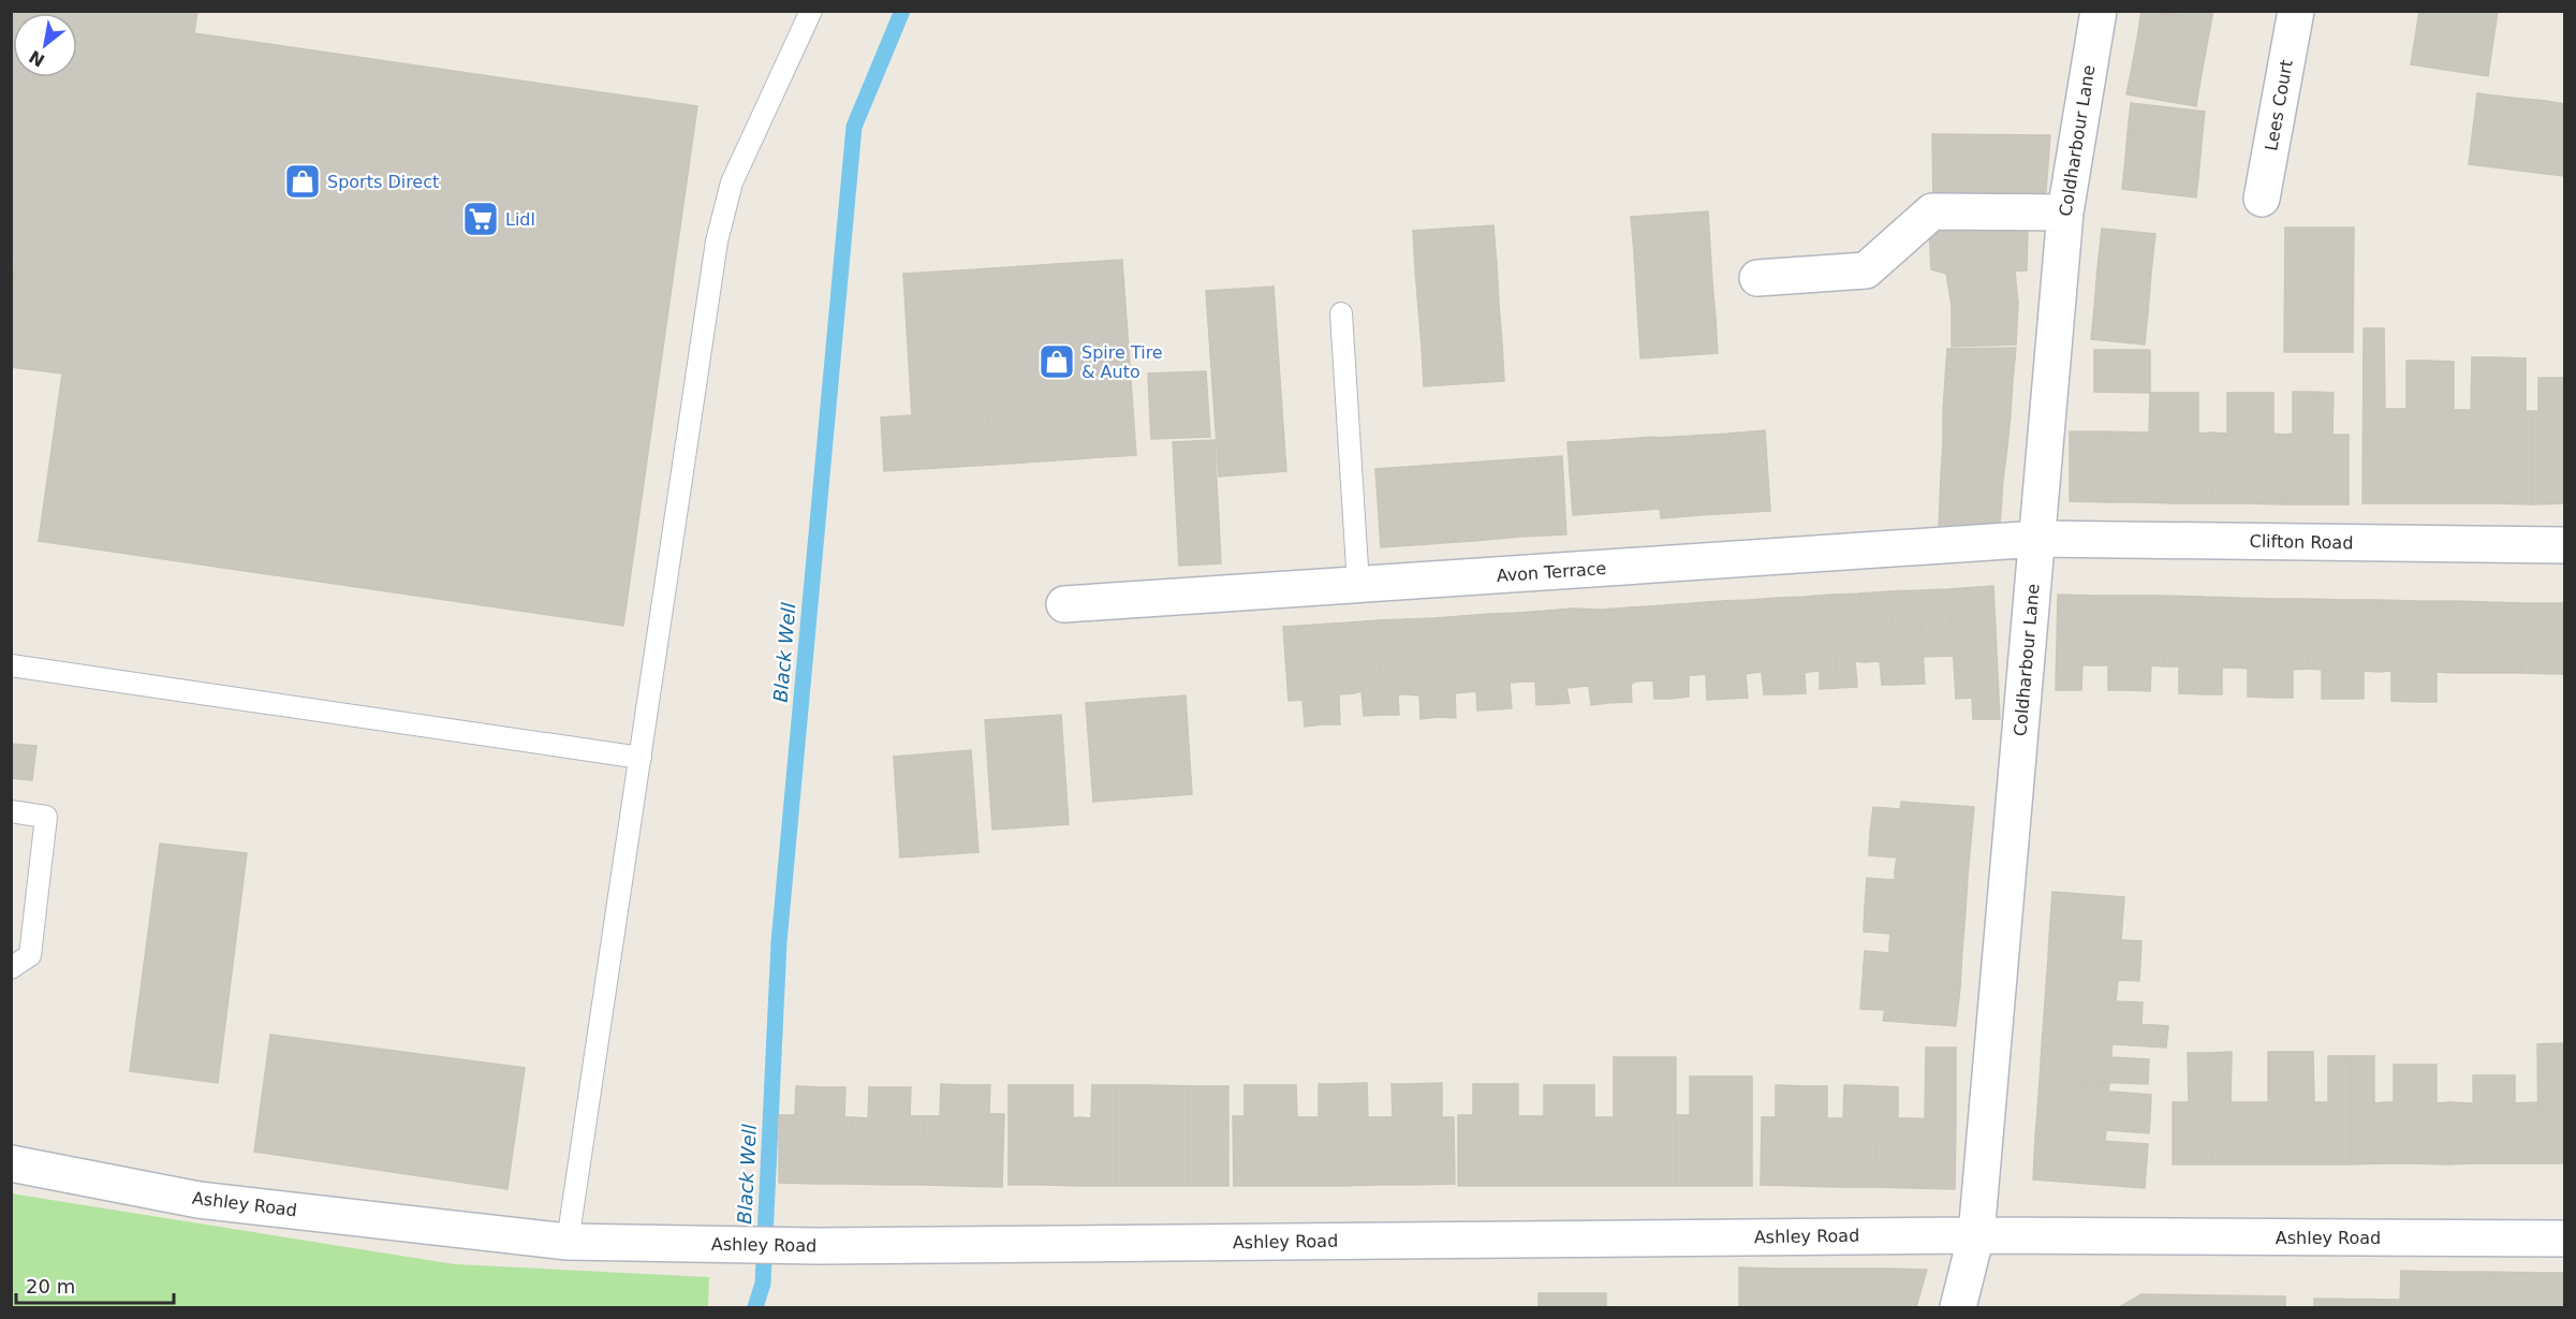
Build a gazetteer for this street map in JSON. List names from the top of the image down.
{
  "streets": {
    "street": [
      "Lees Court",
      "Coldharbour Lane",
      "Clifton Road",
      "Avon Terrace",
      "Ashley Road"
    ]
  },
  "crossings": [
    ["Coldharbour Lane", "Clifton Road"],
    ["Coldharbour Lane", "Avon Terrace"],
    ["Coldharbour Lane", "Ashley Road"],
    ["Clifton Road", "Avon Terrace"]
  ],
  "water": ["Black Well"],
  "places": {
    "shop": ["Sports Direct", "Spire Tire & Auto"],
    "supermarket": ["Lidl"]
  },
  "scale_bar": "20 m",
  "north": "bottom left"
}
